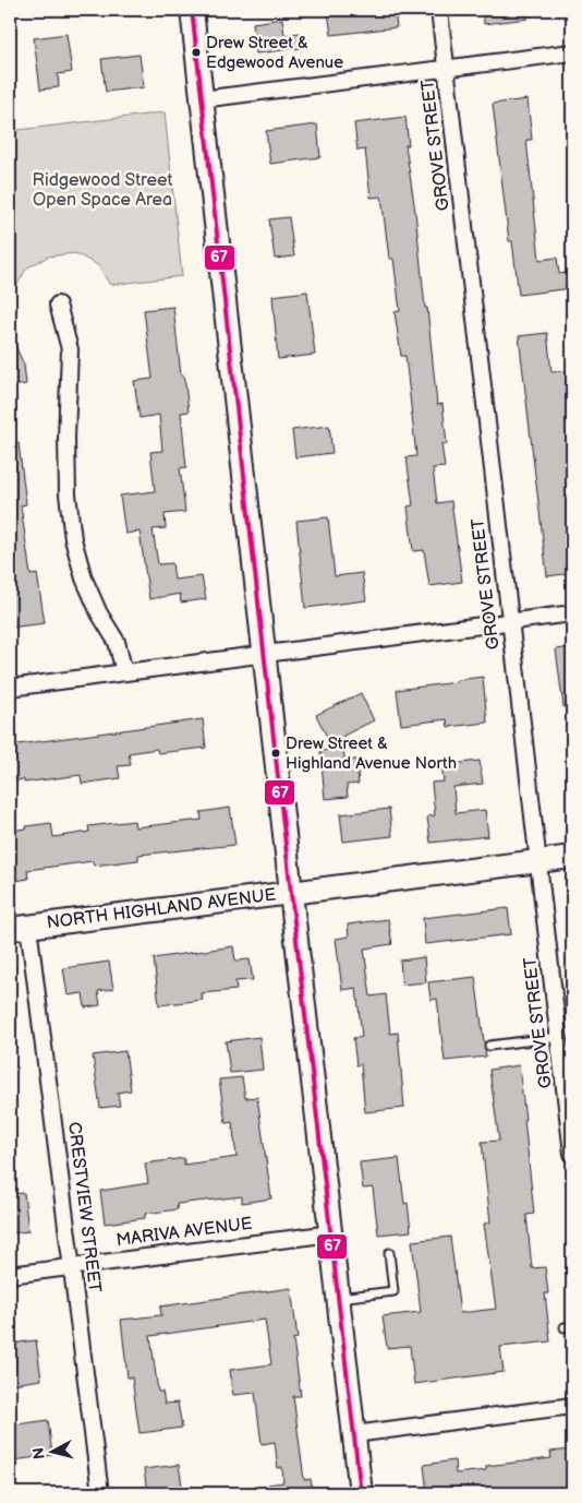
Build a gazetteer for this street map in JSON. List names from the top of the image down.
{
  "streets": {
    "main road": ["NORTH HIGHLAND AVENUE"],
    "street": ["GROVE STREET", "CRESTVIEW STREET", "MARIVA AVENUE"]
  },
  "crossings": [
    ["GROVE STREET", "NORTH HIGHLAND AVENUE"],
    ["NORTH HIGHLAND AVENUE", "CRESTVIEW STREET"],
    ["CRESTVIEW STREET", "MARIVA AVENUE"]
  ],
  "parks": ["Ridgewood Street Open Space Area"],
  "places": ["Drew Street & Edgewood Avenue", "Drew Street & Highland Avenue North"],
  "lines": ["transit line 67"],
  "north": "left"
}
